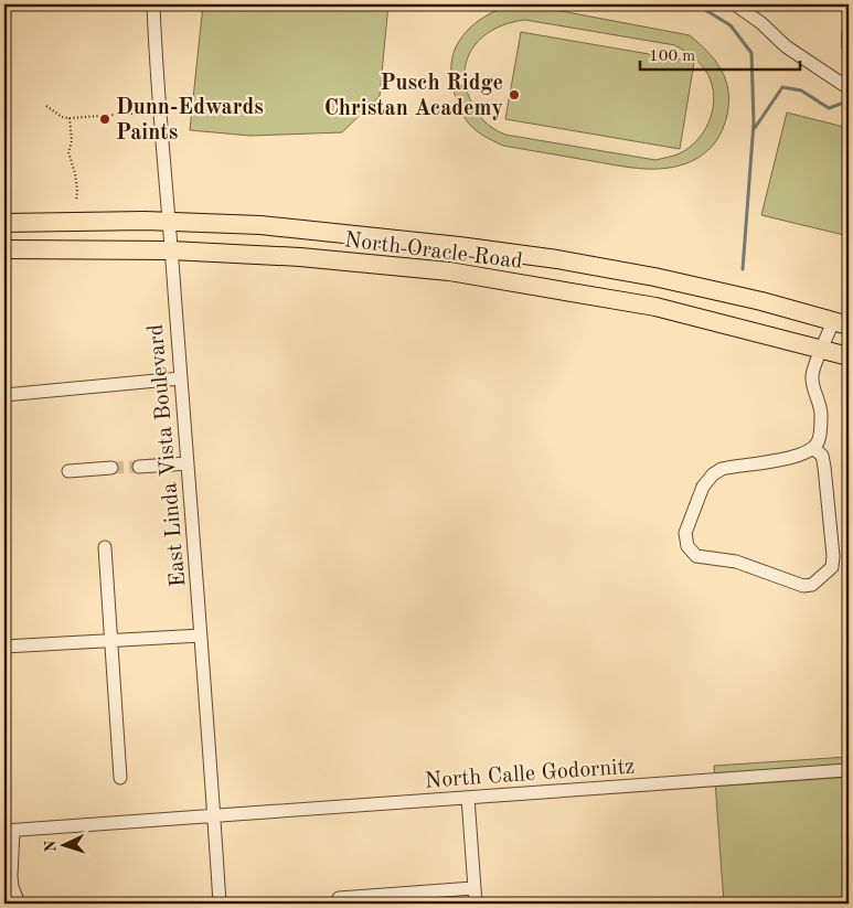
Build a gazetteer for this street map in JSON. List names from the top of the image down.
{
  "streets": {
    "highway": ["North Oracle Road"],
    "street": ["East Linda Vista Boulevard", "North Calle Godornitz"]
  },
  "crossings": [
    ["North Oracle Road", "East Linda Vista Boulevard"],
    ["East Linda Vista Boulevard", "North Calle Godornitz"]
  ],
  "places": ["Pusch Ridge Christan Academy", "Dunn-Edwards Paints"],
  "scale_bar": "100 m",
  "north": "left"
}
